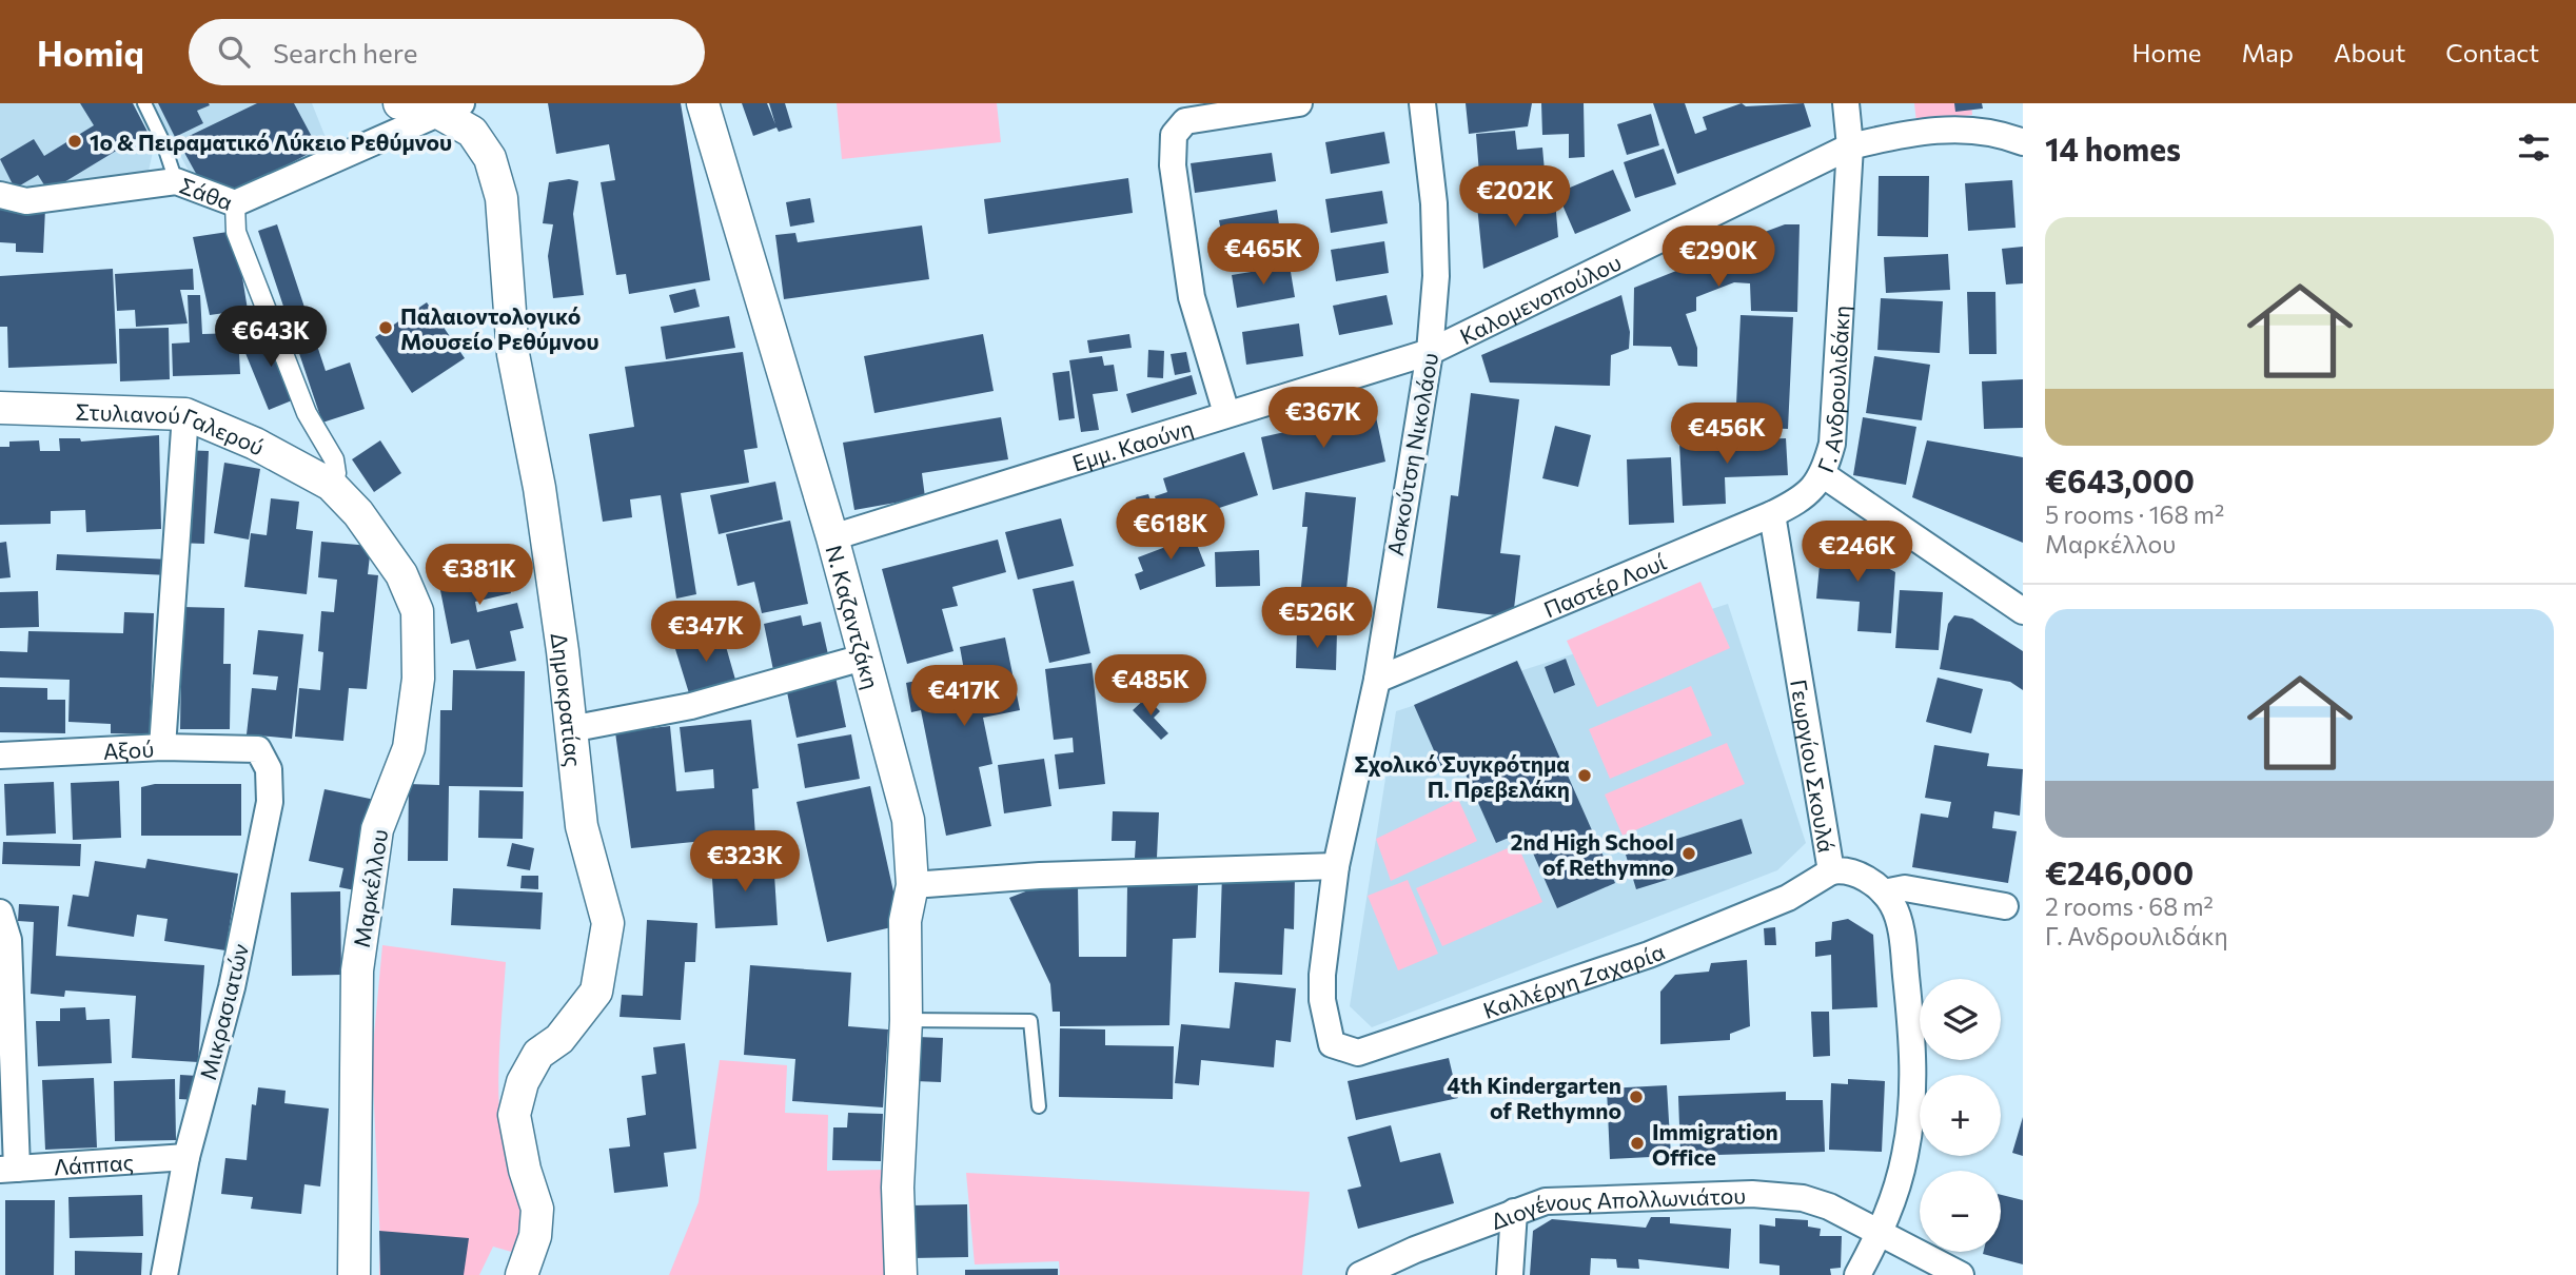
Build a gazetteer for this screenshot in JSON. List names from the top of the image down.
{
  "streets": {
    "street": [
      "Σάθα",
      "Καλομενοπούλου",
      "Γ. Ανδρουλιδάκη",
      "Στυλιανού Γαλερού",
      "Εμμ. Καούνη",
      "Ασκούτση Νικολάου",
      "Παστέρ Λουί",
      "Ν. Καζαντζάκη",
      "Δημοκρατίας",
      "Αξού",
      "Γεωργίου Σκουλά",
      "Μαρκέλλου",
      "Καλλέργη Ζαχαρία",
      "Μικρασιατών",
      "Λάππας",
      "Διογένους Απολλωνιάτου"
    ]
  },
  "crossings": [
    ["Σάθα", "Δημοκρατίας"],
    ["Καλομενοπούλου", "Γ. Ανδρουλιδάκη"],
    ["Καλομενοπούλου", "Εμμ. Καούνη"],
    ["Καλομενοπούλου", "Ασκούτση Νικολάου"],
    ["Γ. Ανδρουλιδάκη", "Παστέρ Λουί"],
    ["Στυλιανού Γαλερού", "Μαρκέλλου"],
    ["Εμμ. Καούνη", "Ασκούτση Νικολάου"],
    ["Εμμ. Καούνη", "Ν. Καζαντζάκη"],
    ["Ασκούτση Νικολάου", "Παστέρ Λουί"],
    ["Ασκούτση Νικολάου", "Καλλέργη Ζαχαρία"],
    ["Παστέρ Λουί", "Γεωργίου Σκουλά"],
    ["Αξού", "Μικρασιατών"],
    ["Γεωργίου Σκουλά", "Καλλέργη Ζαχαρία"],
    ["Μικρασιατών", "Λάππας"]
  ],
  "places": [
    "1ο & Πειραματικό Λύκειο Ρεθύμνου",
    "Παλαιοντολογικό Μουσείο Ρεθύμνου",
    "Σχολικό Συγκρότημα Π. Πρεβελάκη",
    "2nd High School of Rethymno",
    "4th Kindergarten of Rethymno",
    "Immigration Office"
  ],
  "page": {
    "header": "Homiq",
    "search": "Search here",
    "nav": [
      "Home",
      "Map",
      "About",
      "Contact"
    ],
    "heading": "14 homes",
    "price": [
      "€202K",
      "€465K",
      "€290K",
      "€643K",
      "€367K",
      "€456K",
      "€618K",
      "€246K",
      "€381K",
      "€526K",
      "€347K",
      "€485K",
      "€417K",
      "€323K"
    ],
    "list": [
      {
        "name": "€643,000",
        "note": "5 rooms · 168 m² · Μαρκέλλου"
      },
      {
        "name": "€246,000",
        "note": "2 rooms · 68 m² · Γ. Ανδρουλιδάκη"
      }
    ],
    "map_buttons": ["+", "−"]
  }
}
